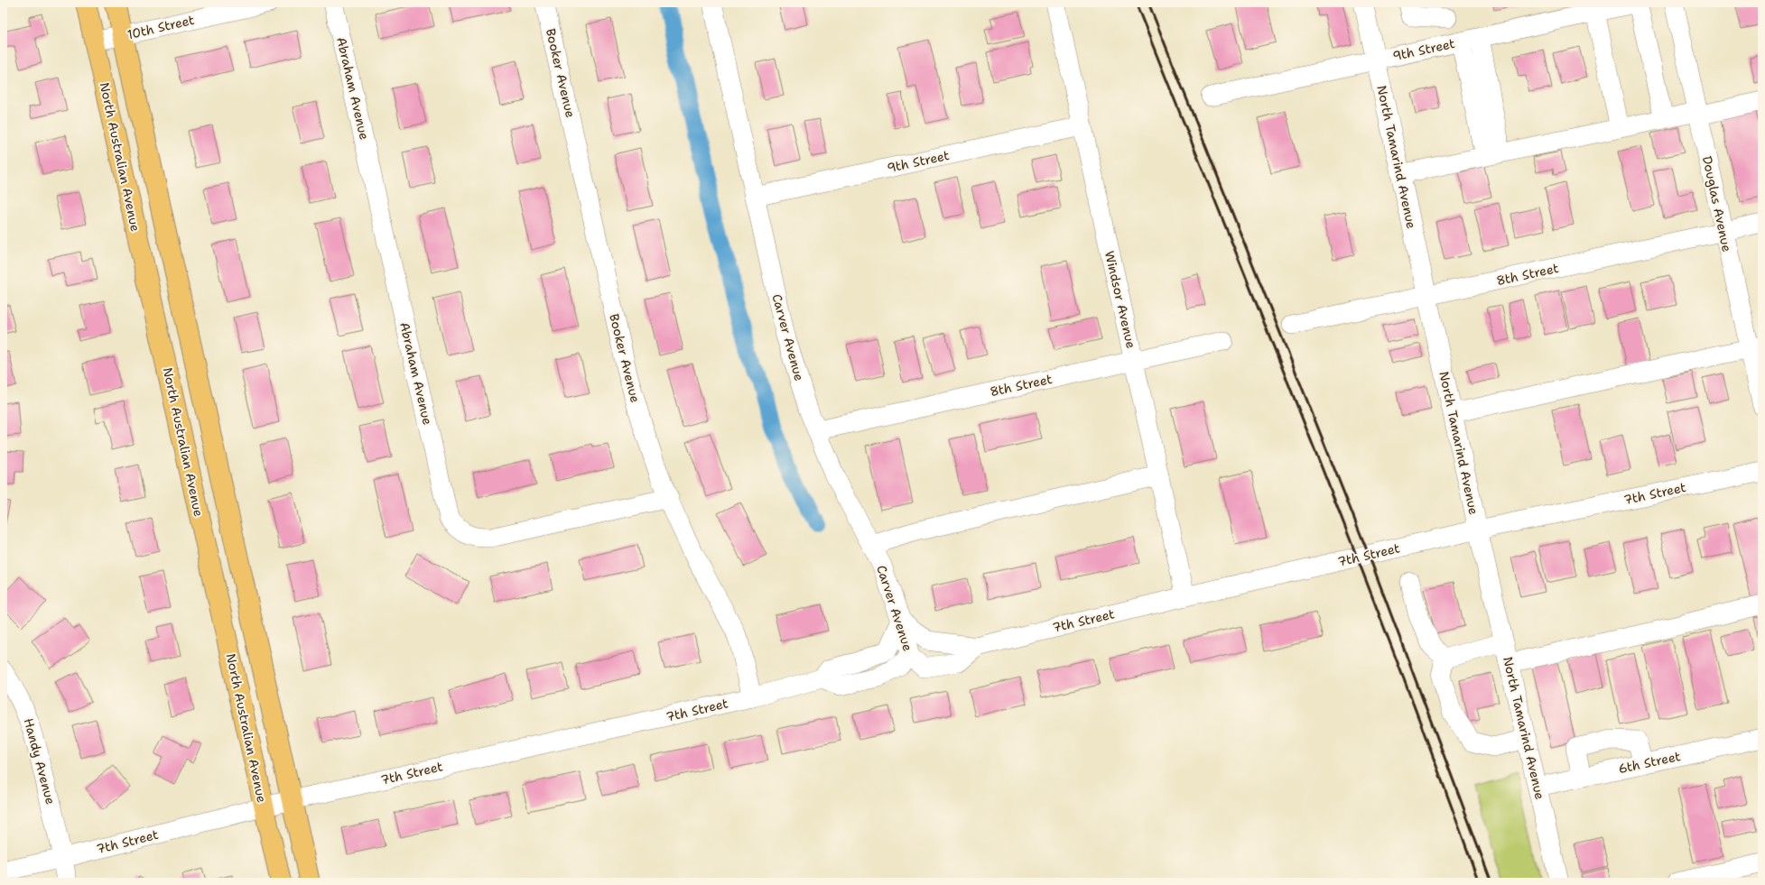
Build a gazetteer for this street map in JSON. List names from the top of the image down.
{
  "streets": {
    "main road": ["North Australian Avenue"],
    "street": [
      "10th Street",
      "9th Street",
      "Booker Avenue",
      "Abraham Avenue",
      "North Tamarind Avenue",
      "Douglas Avenue",
      "8th Street",
      "Windsor Avenue",
      "Carver Avenue",
      "7th Street",
      "Handy Avenue",
      "6th Street"
    ]
  },
  "crossings": [
    ["10th Street", "North Australian Avenue"],
    ["9th Street", "North Tamarind Avenue"],
    ["9th Street", "Windsor Avenue"],
    ["9th Street", "Carver Avenue"],
    ["Booker Avenue", "Abraham Avenue"],
    ["Booker Avenue", "7th Street"],
    ["North Australian Avenue", "7th Street"],
    ["North Tamarind Avenue", "8th Street"],
    ["North Tamarind Avenue", "7th Street"],
    ["North Tamarind Avenue", "6th Street"],
    ["Douglas Avenue", "8th Street"],
    ["8th Street", "Windsor Avenue"],
    ["8th Street", "Carver Avenue"],
    ["Windsor Avenue", "7th Street"],
    ["Carver Avenue", "7th Street"],
    ["7th Street", "Handy Avenue"]
  ]
}
